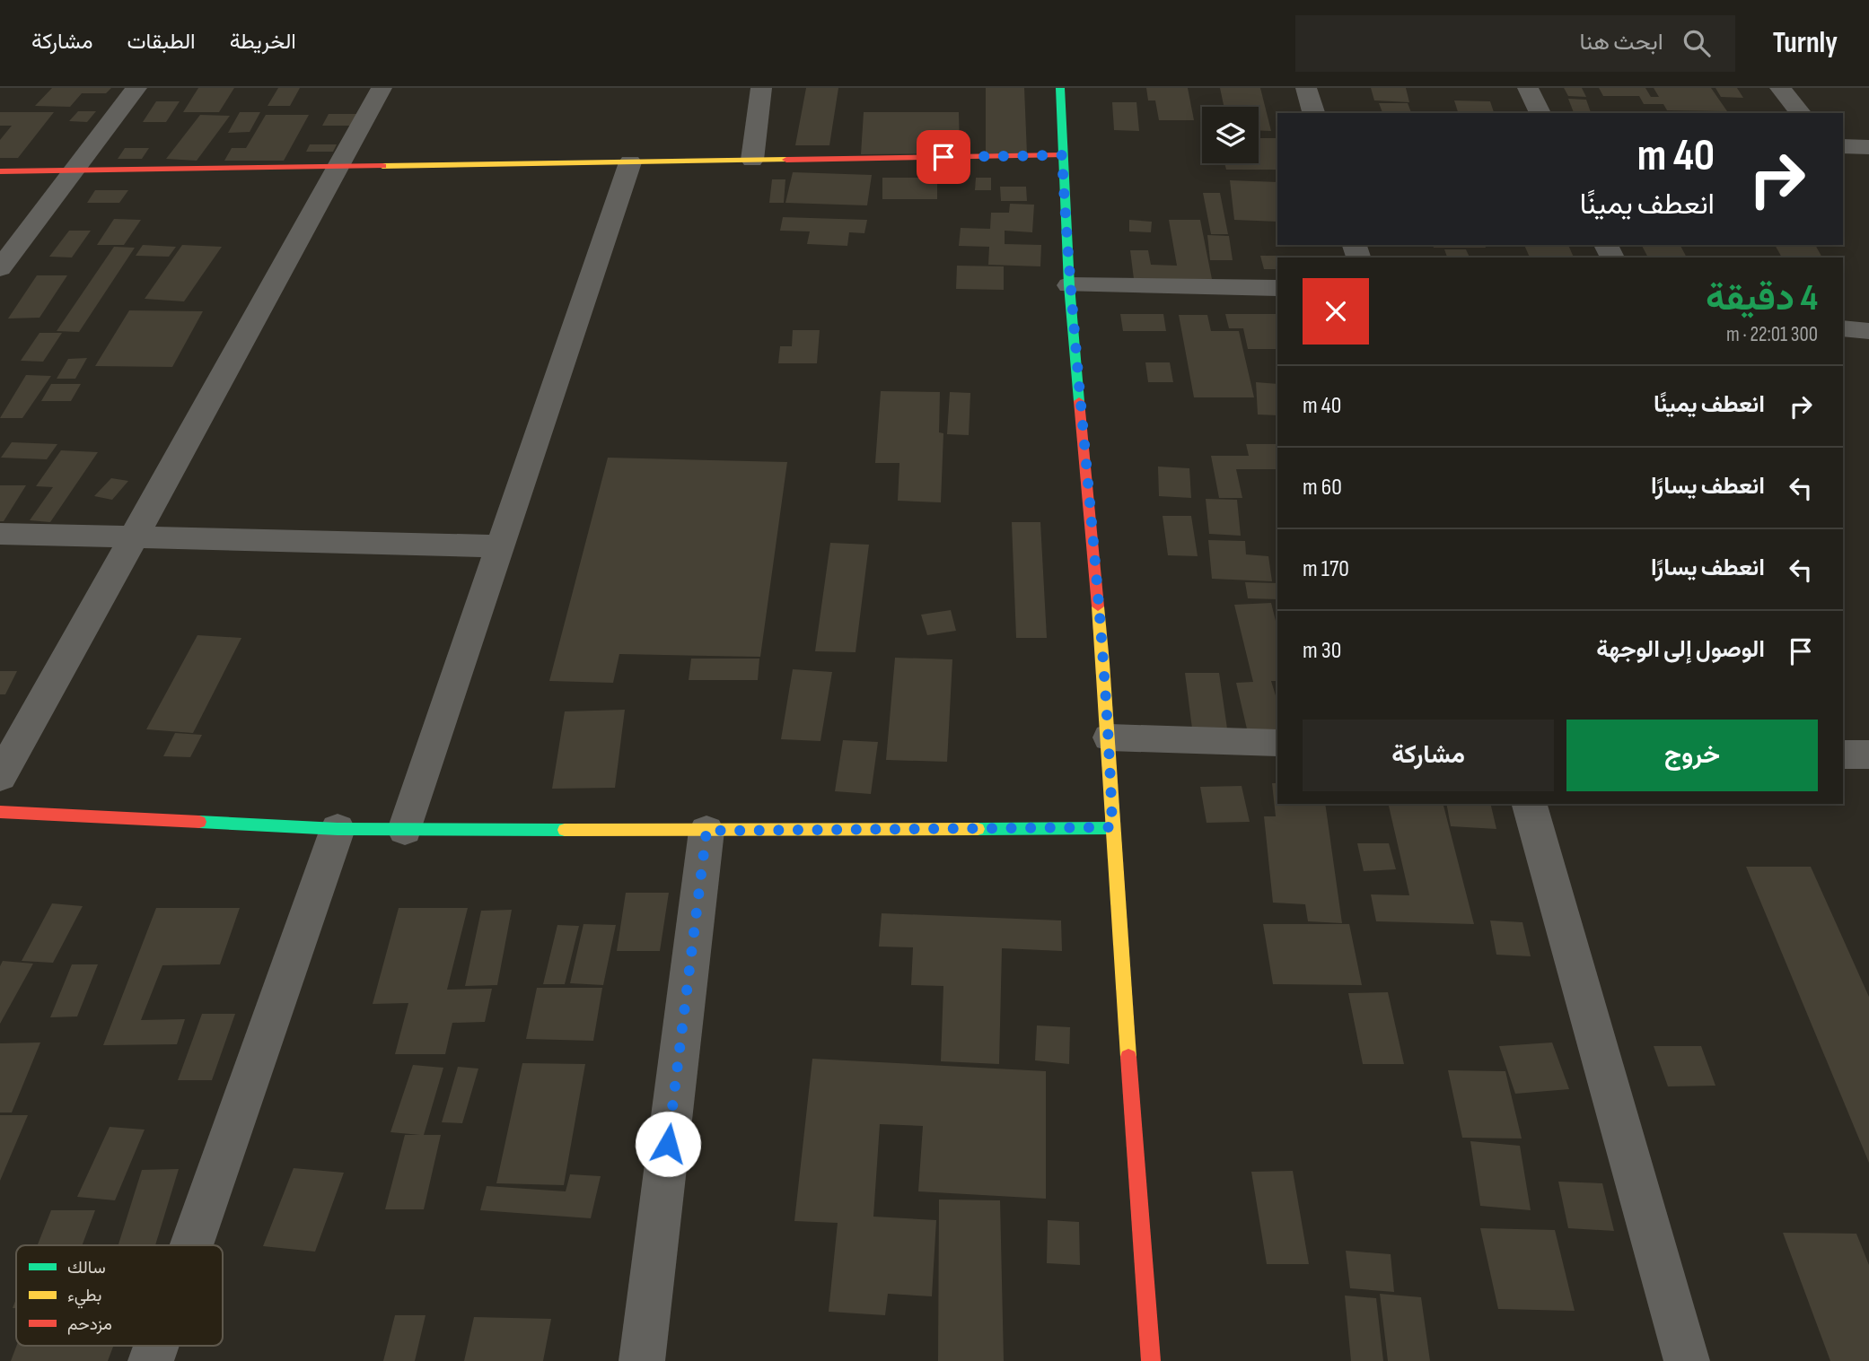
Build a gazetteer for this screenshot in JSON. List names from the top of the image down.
{
  "legend": ["سالك", "بطيء", "مزدحم"],
  "page": {
    "header": "Turnly",
    "search": "ابحث هنا",
    "nav": ["الخريطة", "الطبقات", "مشاركة"],
    "turn": ["40 m", "انعطف يمينًا"],
    "heading": ["4 دقيقة", "300 m · 22:01"],
    "list": [
      {
        "name": "انعطف يمينًا",
        "value": "40 m"
      },
      {
        "name": "انعطف يسارًا",
        "value": "60 m"
      },
      {
        "name": "انعطف يسارًا",
        "value": "170 m"
      },
      {
        "name": "الوصول إلى الوجهة",
        "value": "30 m"
      }
    ],
    "buttons": ["خروج", "مشاركة"]
  }
}
